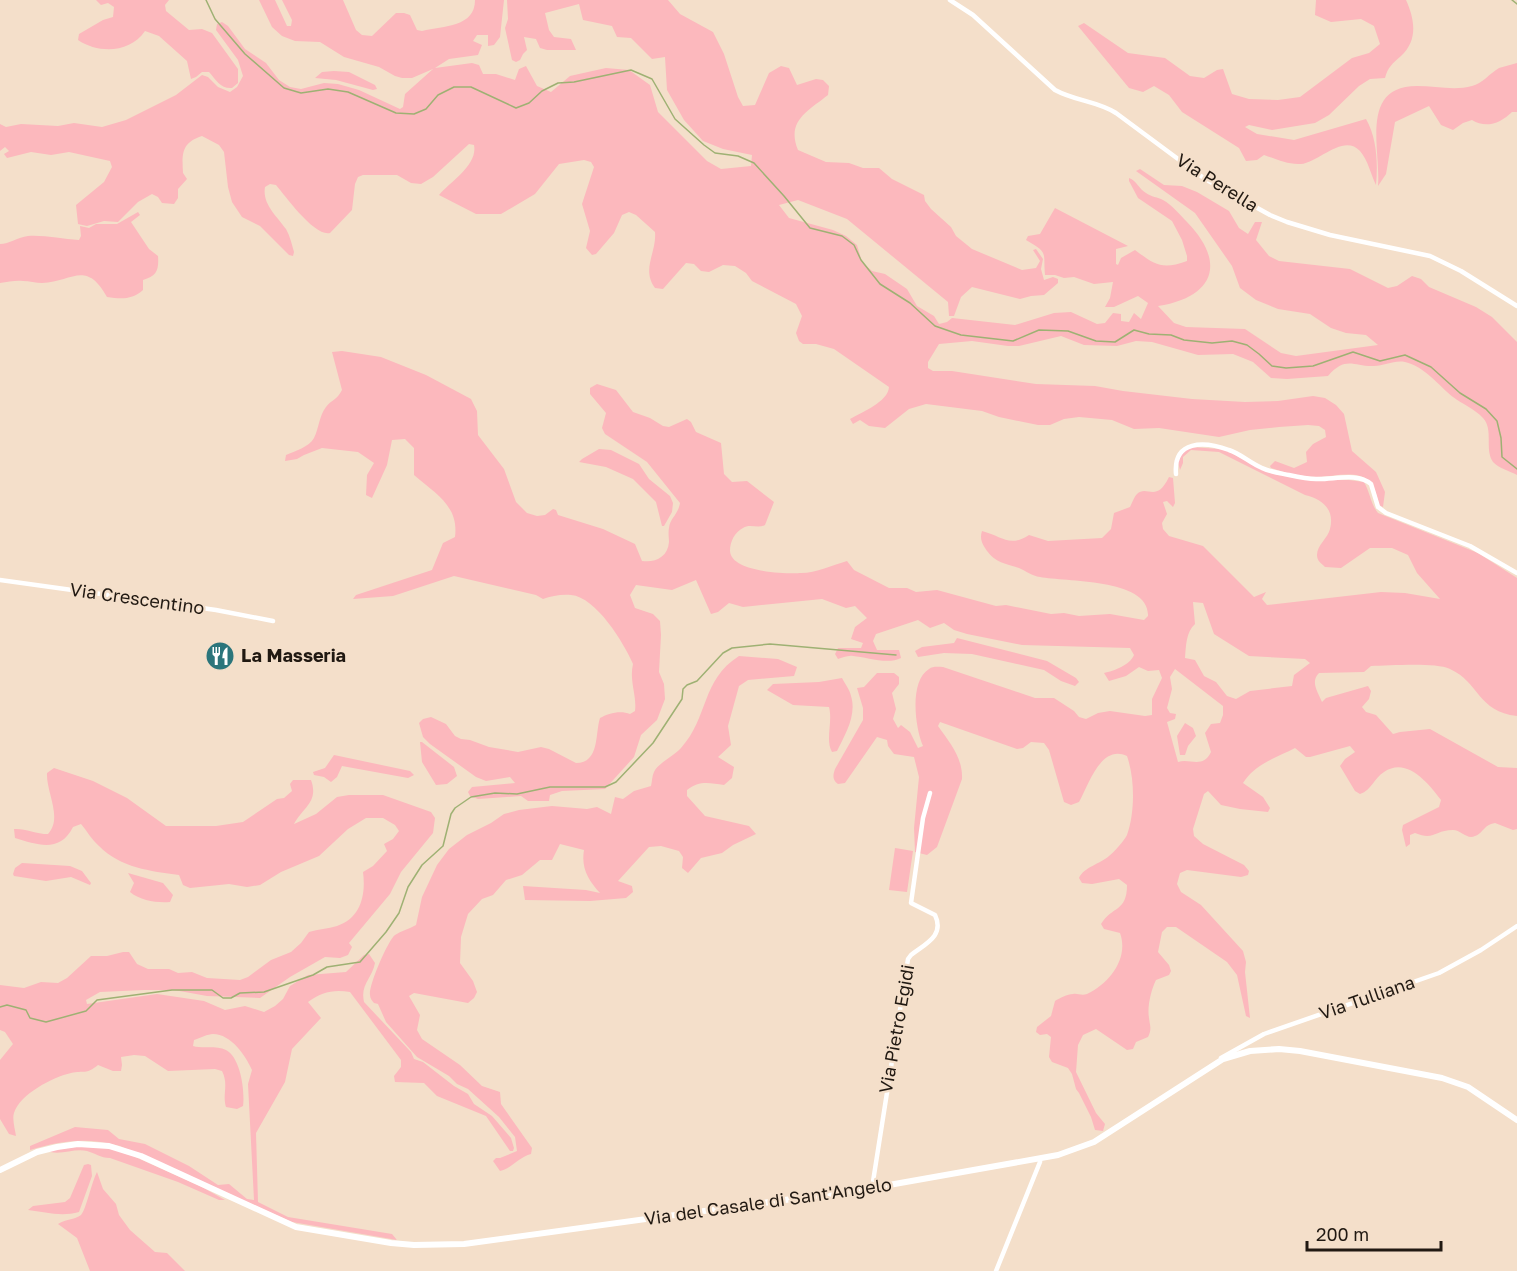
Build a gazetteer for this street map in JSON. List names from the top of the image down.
{
  "streets": {
    "main road": ["Via del Casale di Sant'Angelo"],
    "street": [
      "Via Perella",
      "Via Crescentino",
      "Via Tulliana",
      "Via Pietro Egidi"
    ]
  },
  "crossings": [
    ["Via Tulliana", "Via del Casale di Sant'Angelo"],
    ["Via Pietro Egidi", "Via del Casale di Sant'Angelo"]
  ],
  "places": {
    "restaurant": ["La Masseria"]
  },
  "scale_bar": "200 m"
}
